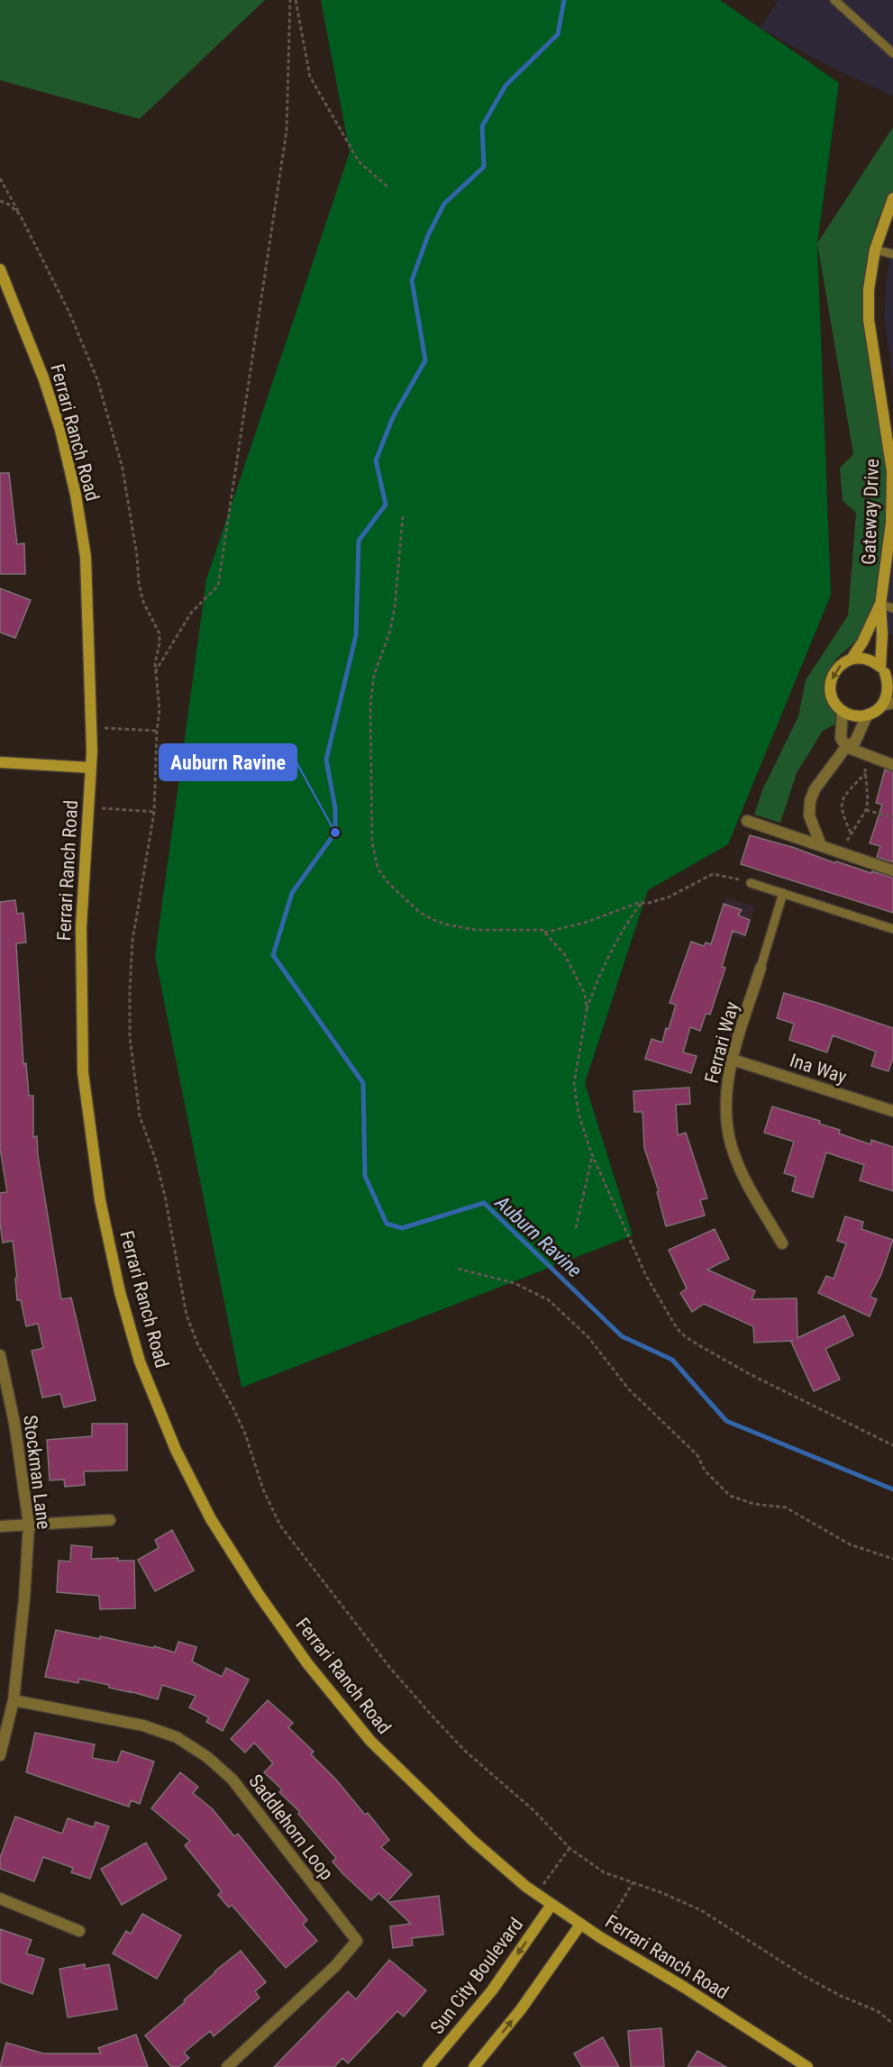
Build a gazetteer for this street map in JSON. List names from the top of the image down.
{
  "streets": {
    "main road": ["Ferrari Ranch Road", "Gateway Drive", "Sun City Boulevard"],
    "street": [
      "Ferrari Way",
      "Ina Way",
      "Stockman Lane",
      "Saddlehorn Loop"
    ]
  },
  "crossings": [
    ["Ferrari Ranch Road", "Sun City Boulevard"],
    ["Ferrari Way", "Ina Way"],
    ["Stockman Lane", "Saddlehorn Loop"]
  ],
  "water": ["Auburn Ravine"],
  "places": ["Auburn Ravine"]
}
